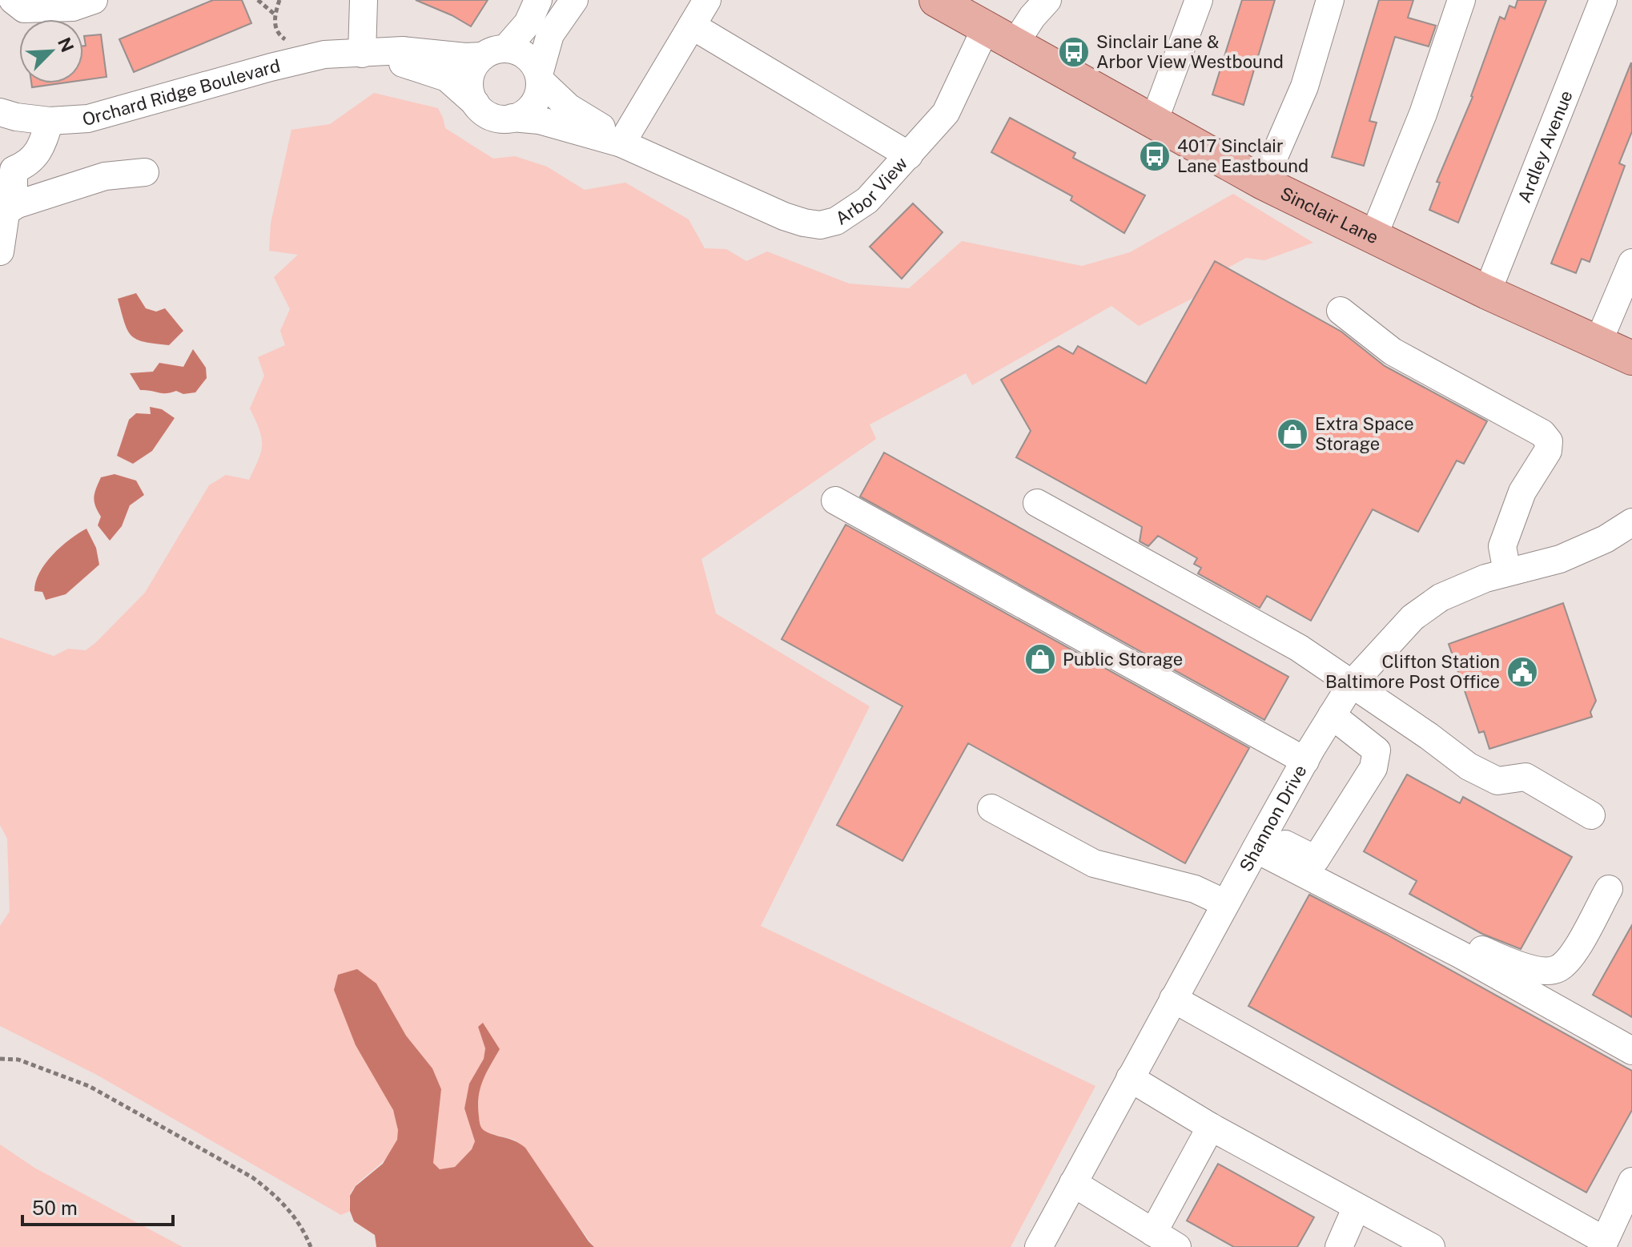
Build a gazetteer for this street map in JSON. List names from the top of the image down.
{
  "streets": {
    "main road": ["Sinclair Lane"],
    "street": [
      "Orchard Ridge Boulevard",
      "Ardley Avenue",
      "Arbor View",
      "Shannon Drive"
    ]
  },
  "crossings": [
    ["Orchard Ridge Boulevard", "Arbor View"],
    ["Ardley Avenue", "Sinclair Lane"],
    ["Arbor View", "Sinclair Lane"]
  ],
  "places": {
    "bus stop": ["Sinclair Lane & Arbor View Westbound", "4017 Sinclair Lane Eastbound"],
    "shop": ["Extra Space Storage", "Public Storage"],
    "public building": ["Clifton Station Baltimore Post Office"]
  },
  "scale_bar": "50 m",
  "north": "top right"
}
